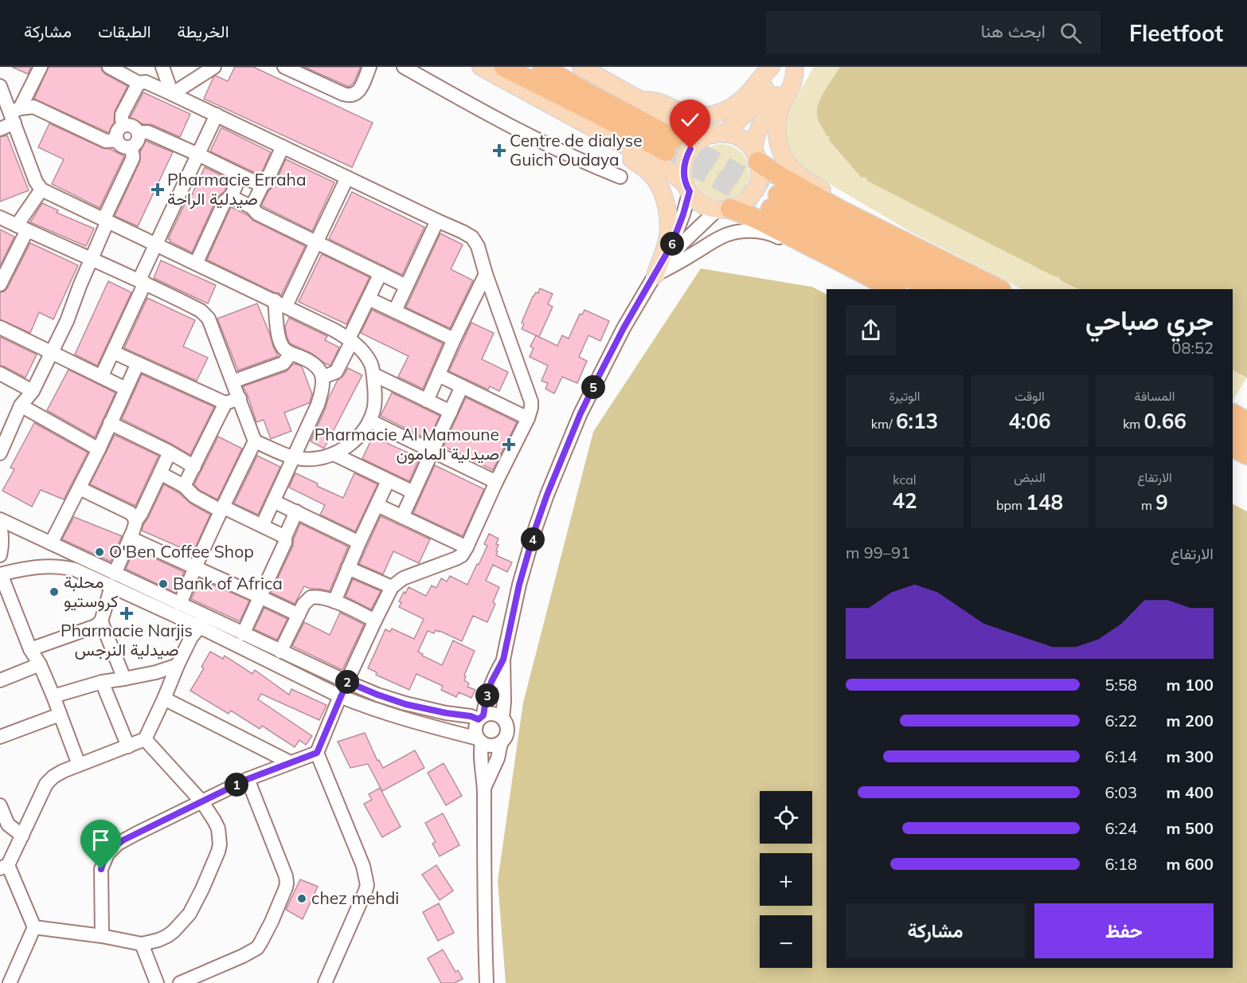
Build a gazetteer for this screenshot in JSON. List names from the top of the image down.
{
  "places": {
    "health": [
      "Centre de dialyse Guich Oudaya",
      "Pharmacie Erraha صيدلية الراحة",
      "Pharmacie Al Mamoune صيدلية المامون",
      "Pharmacie Narjis صيدلية النرجس"
    ],
    "other": [
      "O'Ben Coffee Shop",
      "Bank of Africa",
      "محلبة كروستيو",
      "chez mehdi"
    ]
  },
  "page": {
    "header": "Fleetfoot",
    "search": "ابحث هنا",
    "nav": ["الخريطة", "الطبقات", "مشاركة"],
    "pins": [
      "6",
      "5",
      "4",
      "2",
      "3",
      "1"
    ],
    "heading": ["جري صباحي", "08:52"],
    "stats": [
      ["المسافة", "0.66 km"],
      ["الوقت", "4:06"],
      ["الوتيرة", "6:13 /km"],
      ["الارتفاع", "9 m"],
      ["النبض", "148 bpm"],
      ["kcal", "42"]
    ],
    "chart": ["الارتفاع", "91–99 m"],
    "list": [
      {
        "name": "100 m",
        "note": "5:58"
      },
      {
        "name": "200 m",
        "note": "6:22"
      },
      {
        "name": "300 m",
        "note": "6:14"
      },
      {
        "name": "400 m",
        "note": "6:03"
      },
      {
        "name": "500 m",
        "note": "6:24"
      },
      {
        "name": "600 m",
        "note": "6:18"
      }
    ],
    "map_buttons": ["+", "−"],
    "buttons": ["حفظ", "مشاركة"]
  }
}
